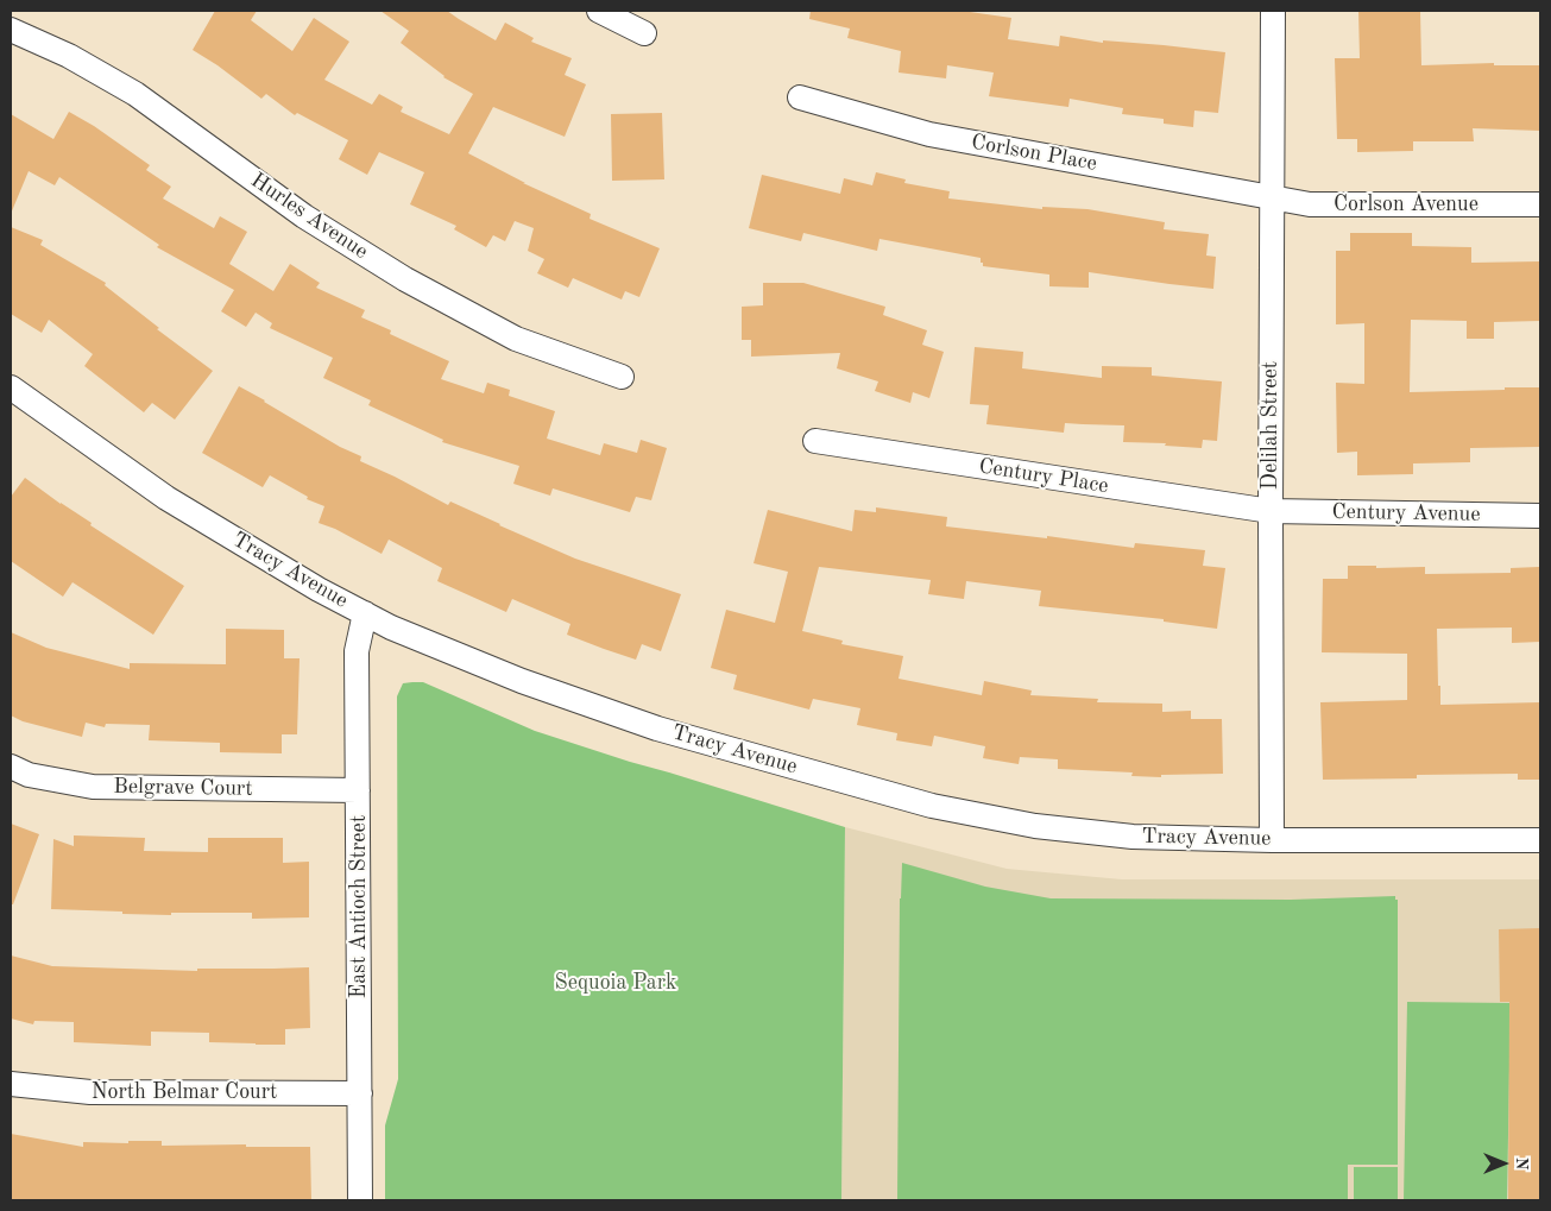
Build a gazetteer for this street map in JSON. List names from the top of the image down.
{
  "streets": {
    "street": [
      "Corlson Place",
      "Corlson Avenue",
      "Hurles Avenue",
      "Delilah Street",
      "Century Place",
      "Century Avenue",
      "Tracy Avenue",
      "Belgrave Court",
      "East Antioch Street",
      "North Belmar Court"
    ]
  },
  "crossings": [
    ["Corlson Place", "Corlson Avenue"],
    ["Corlson Place", "Delilah Street"],
    ["Corlson Avenue", "Delilah Street"],
    ["Delilah Street", "Century Place"],
    ["Delilah Street", "Century Avenue"],
    ["Delilah Street", "Tracy Avenue"],
    ["Century Place", "Century Avenue"],
    ["Tracy Avenue", "East Antioch Street"],
    ["Belgrave Court", "East Antioch Street"],
    ["East Antioch Street", "North Belmar Court"]
  ],
  "parks": ["Sequoia Park"],
  "north": "right"
}
